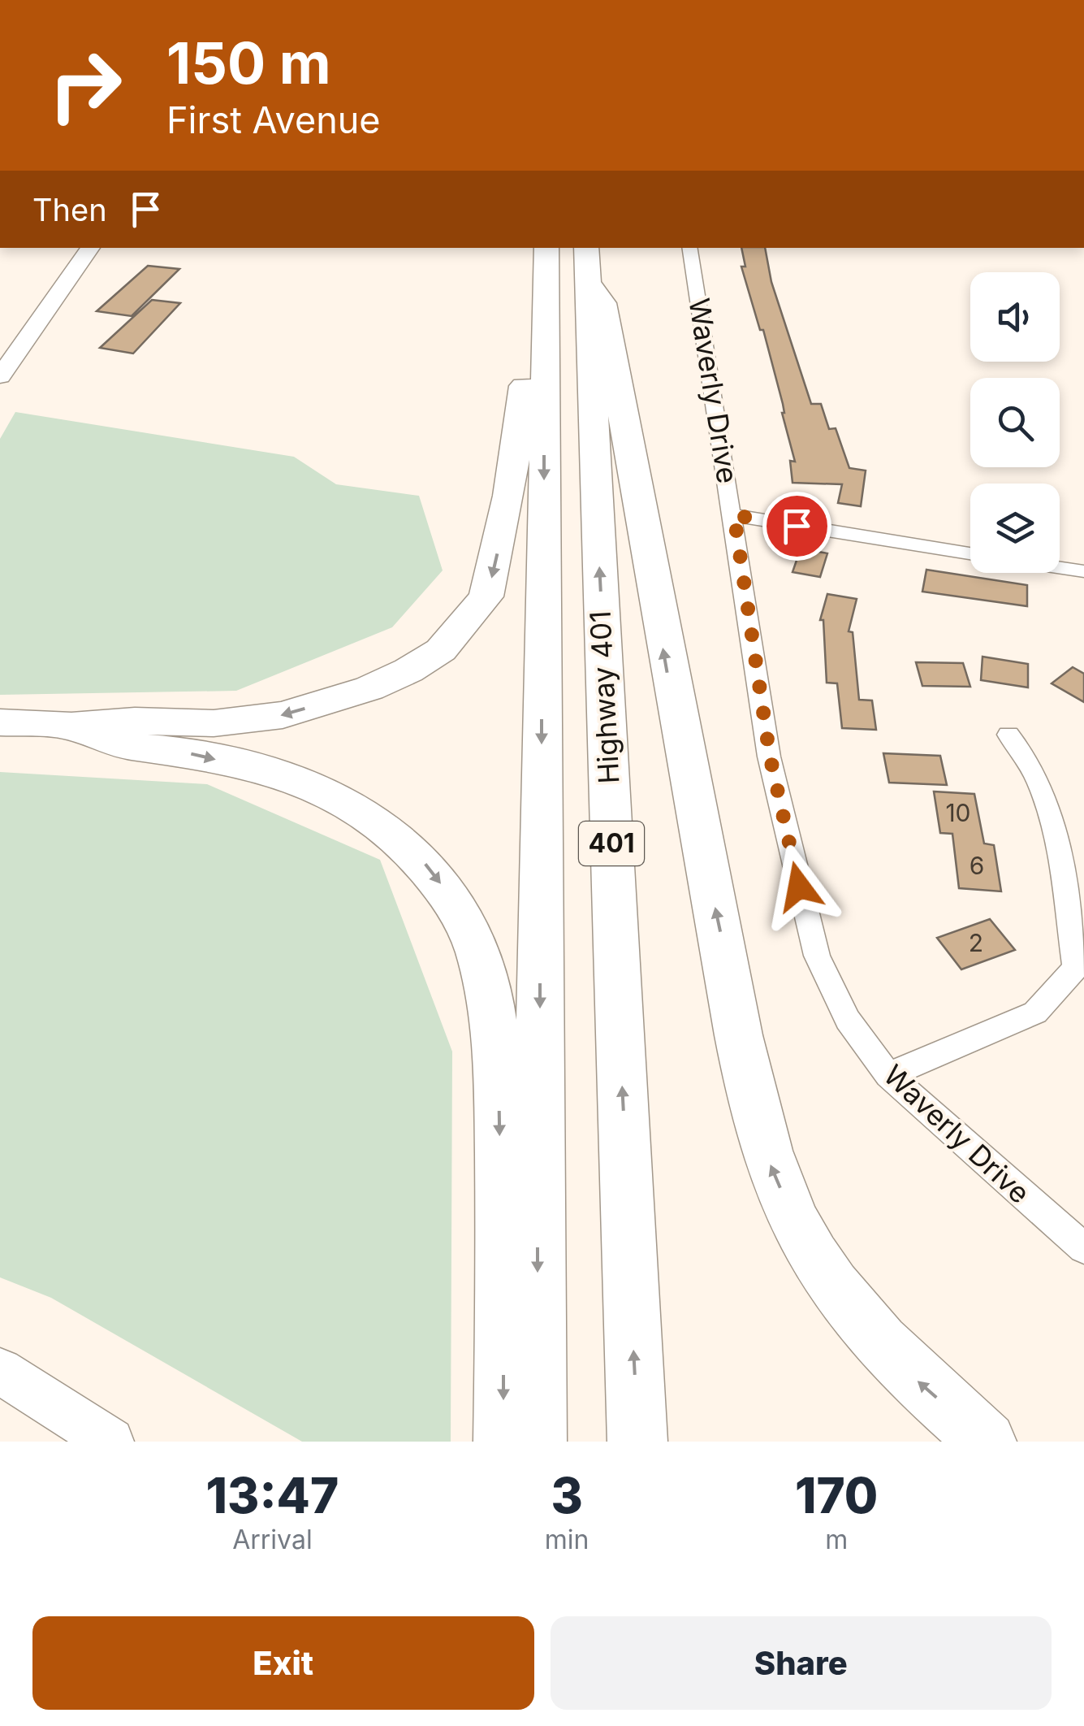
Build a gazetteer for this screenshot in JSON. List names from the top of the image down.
{
  "streets": {
    "highway": ["Highway 401", "401"],
    "street": ["Waverly Drive"]
  },
  "house_numbers": ["10", "6", "2"],
  "page": {
    "turn": ["150 m", "First Avenue"],
    "then": "Then",
    "eta": [
      "13:47",
      "Arrival",
      "3",
      "min",
      "170",
      "m"
    ],
    "buttons": ["Exit", "Share"]
  }
}
